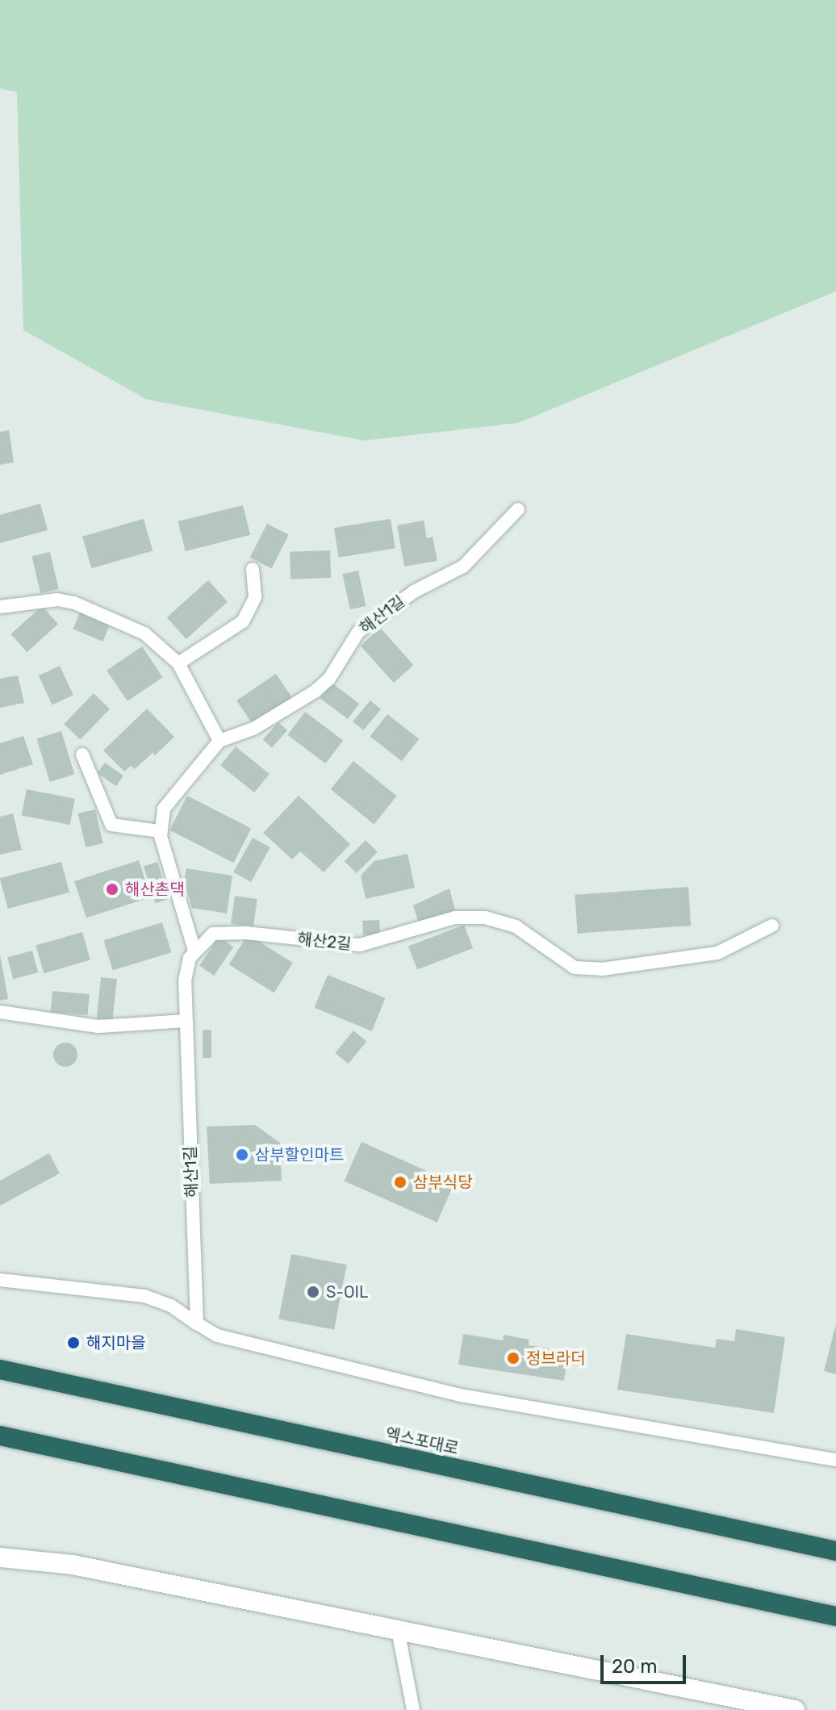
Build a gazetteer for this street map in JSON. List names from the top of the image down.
{
  "streets": {
    "highway": ["엑스포대로"],
    "lane": ["해산1길", "해산2길"]
  },
  "places": [
    "해산촌댁",
    "삼부할인마트",
    "삼부식당",
    "S-OIL",
    "해지마을",
    "정브라더"
  ],
  "scale_bar": "20 m"
}
